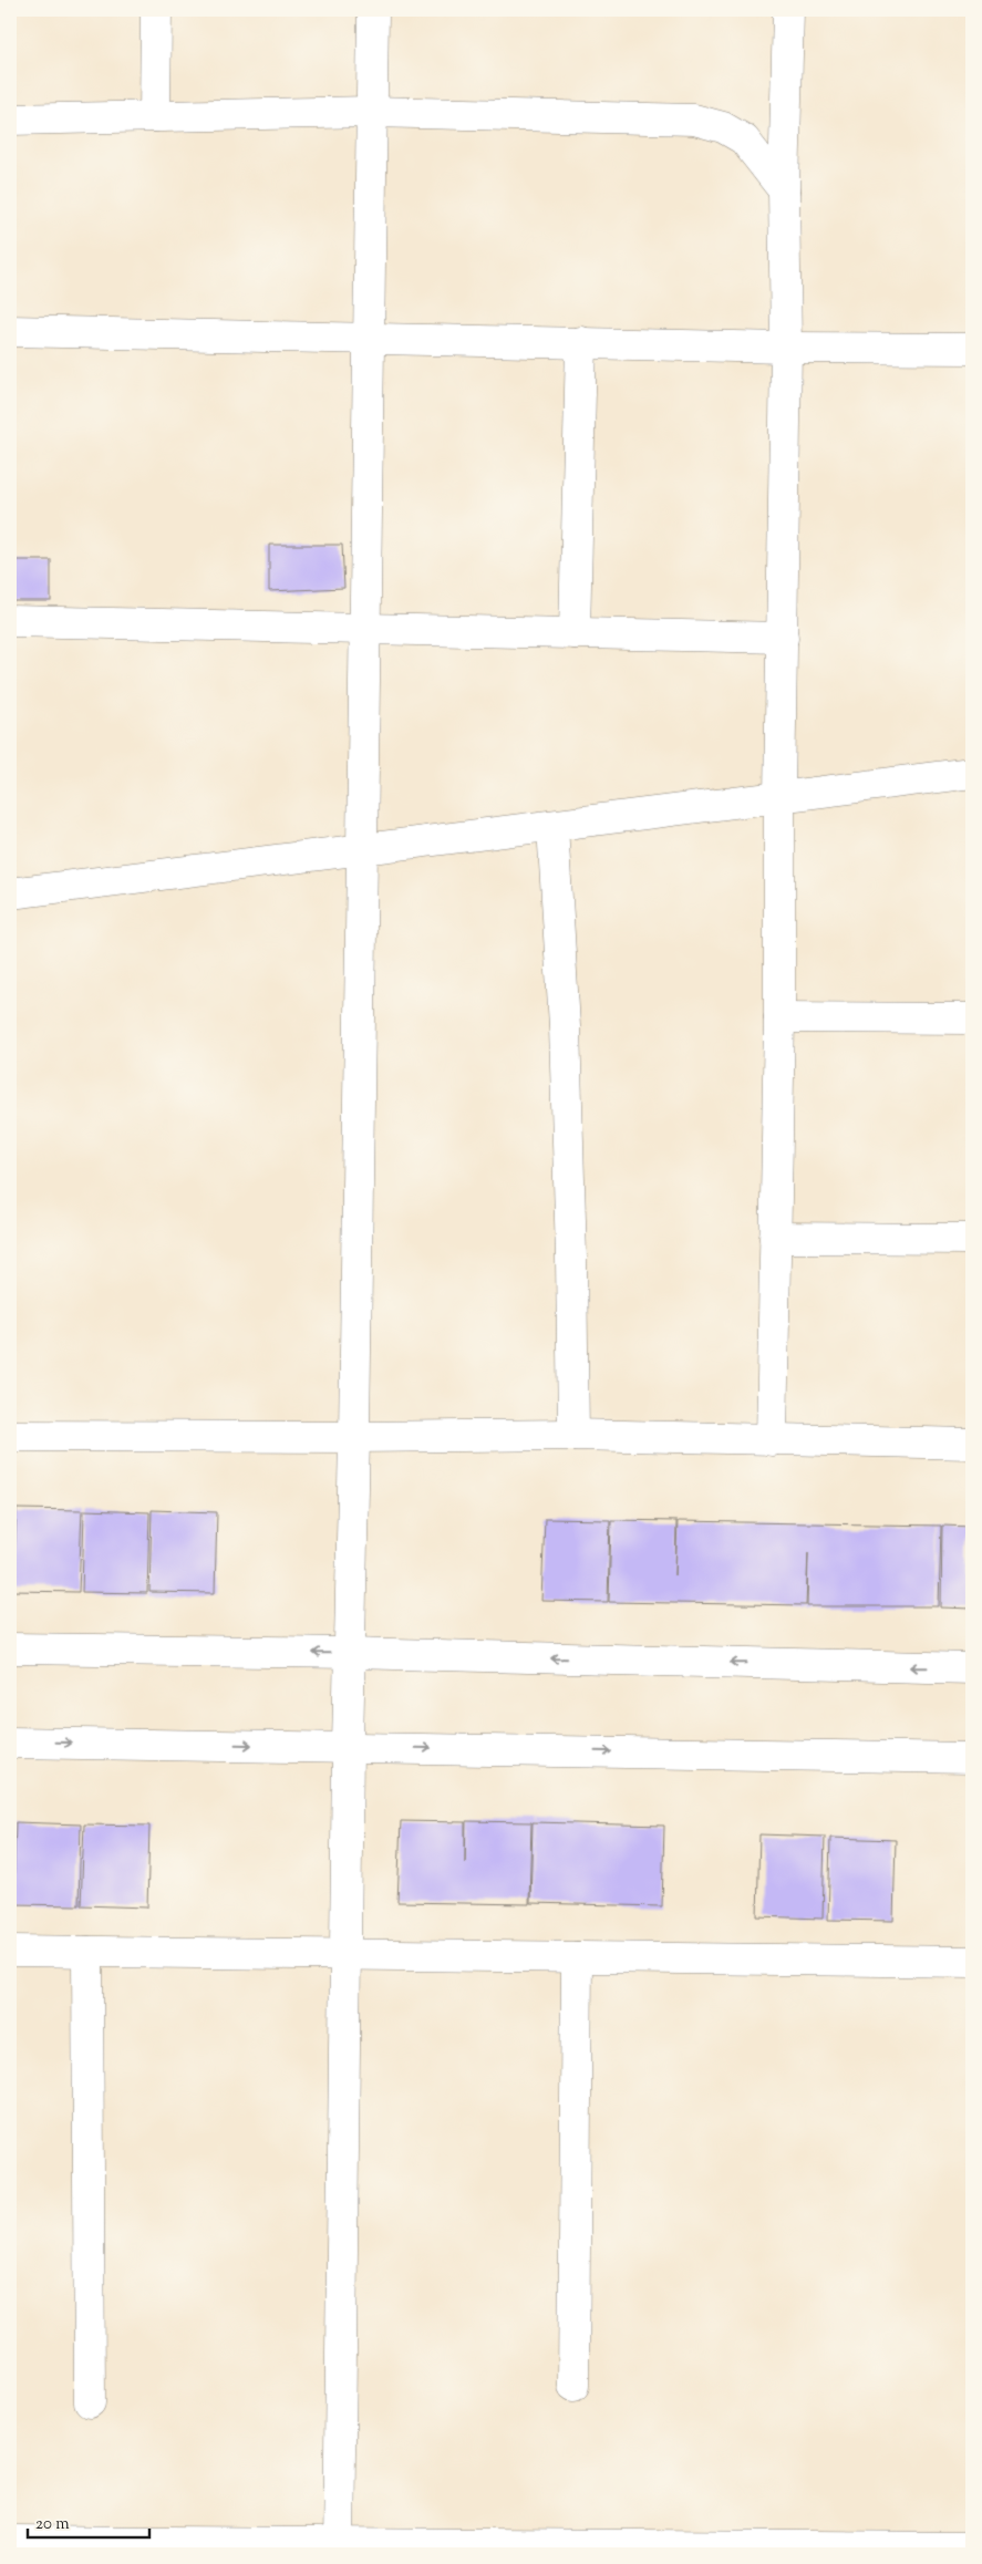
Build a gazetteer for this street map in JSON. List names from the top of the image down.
{
  "scale_bar": "20 m"
}
